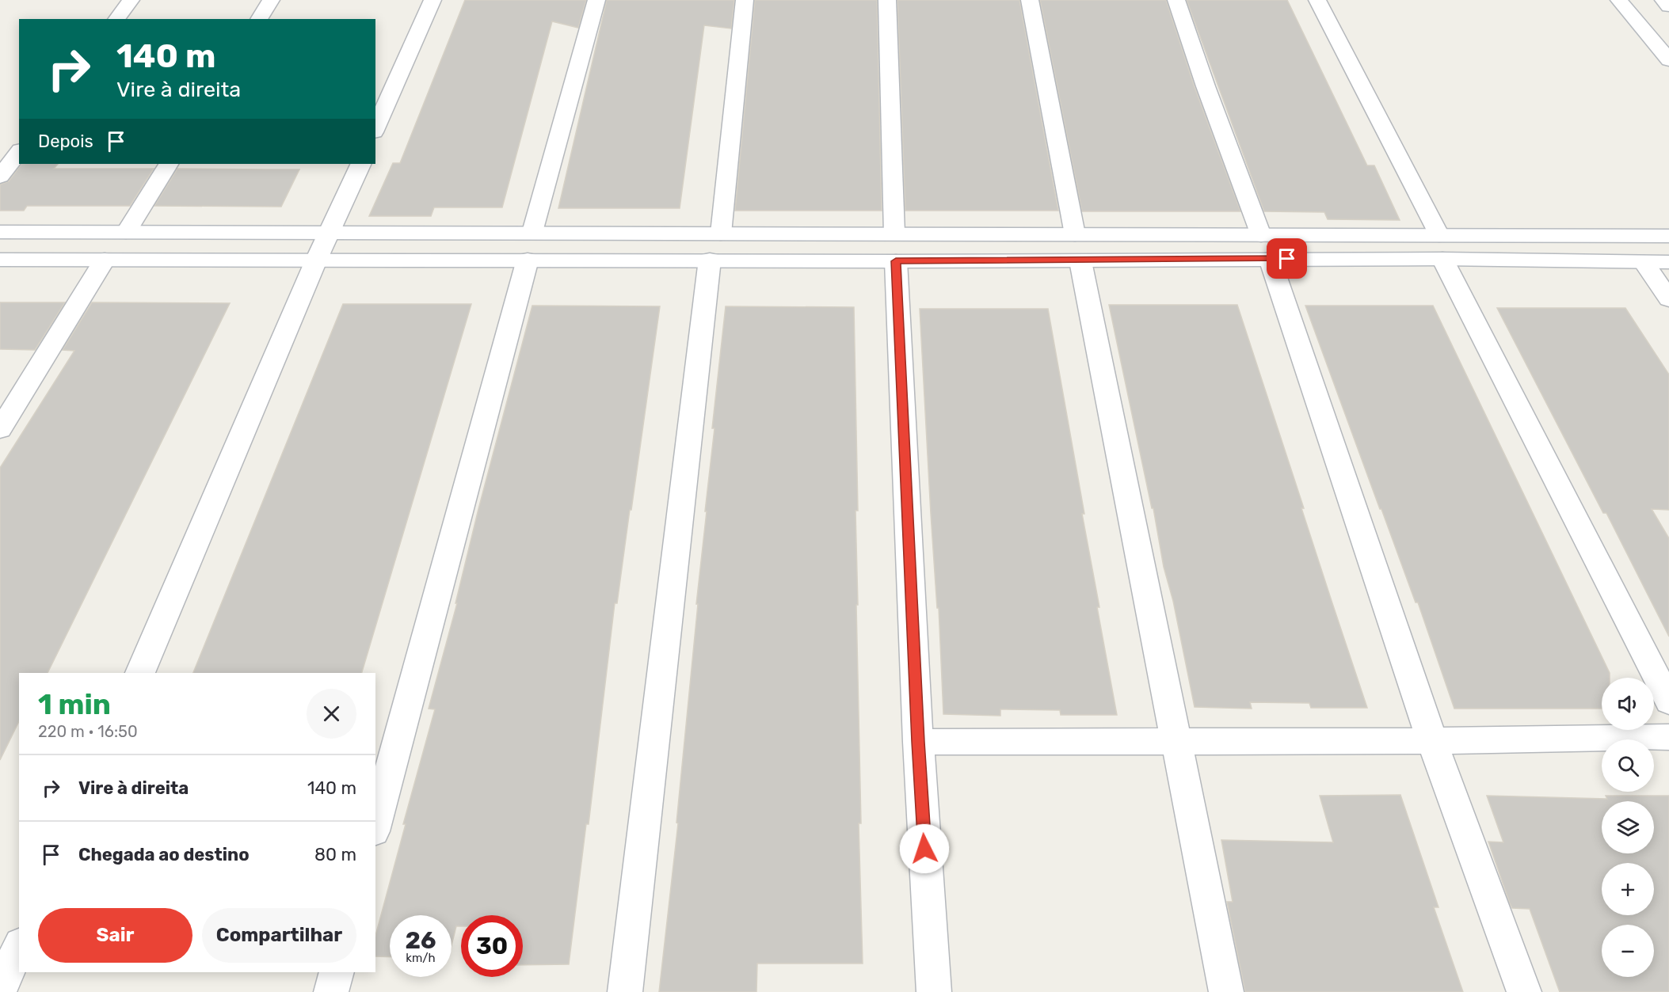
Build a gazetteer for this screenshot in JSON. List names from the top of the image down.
{
  "page": {
    "turn": ["140 m", "Vire à direita"],
    "then": "Depois",
    "heading": ["1 min", "220 m · 16:50"],
    "map_buttons": ["+", "−"],
    "list": [
      {
        "name": "Vire à direita",
        "value": "140 m"
      },
      {
        "name": "Chegada ao destino",
        "value": "80 m"
      }
    ],
    "buttons": ["Sair", "Compartilhar"],
    "speed": "26 km/h",
    "limit": "30"
  }
}
